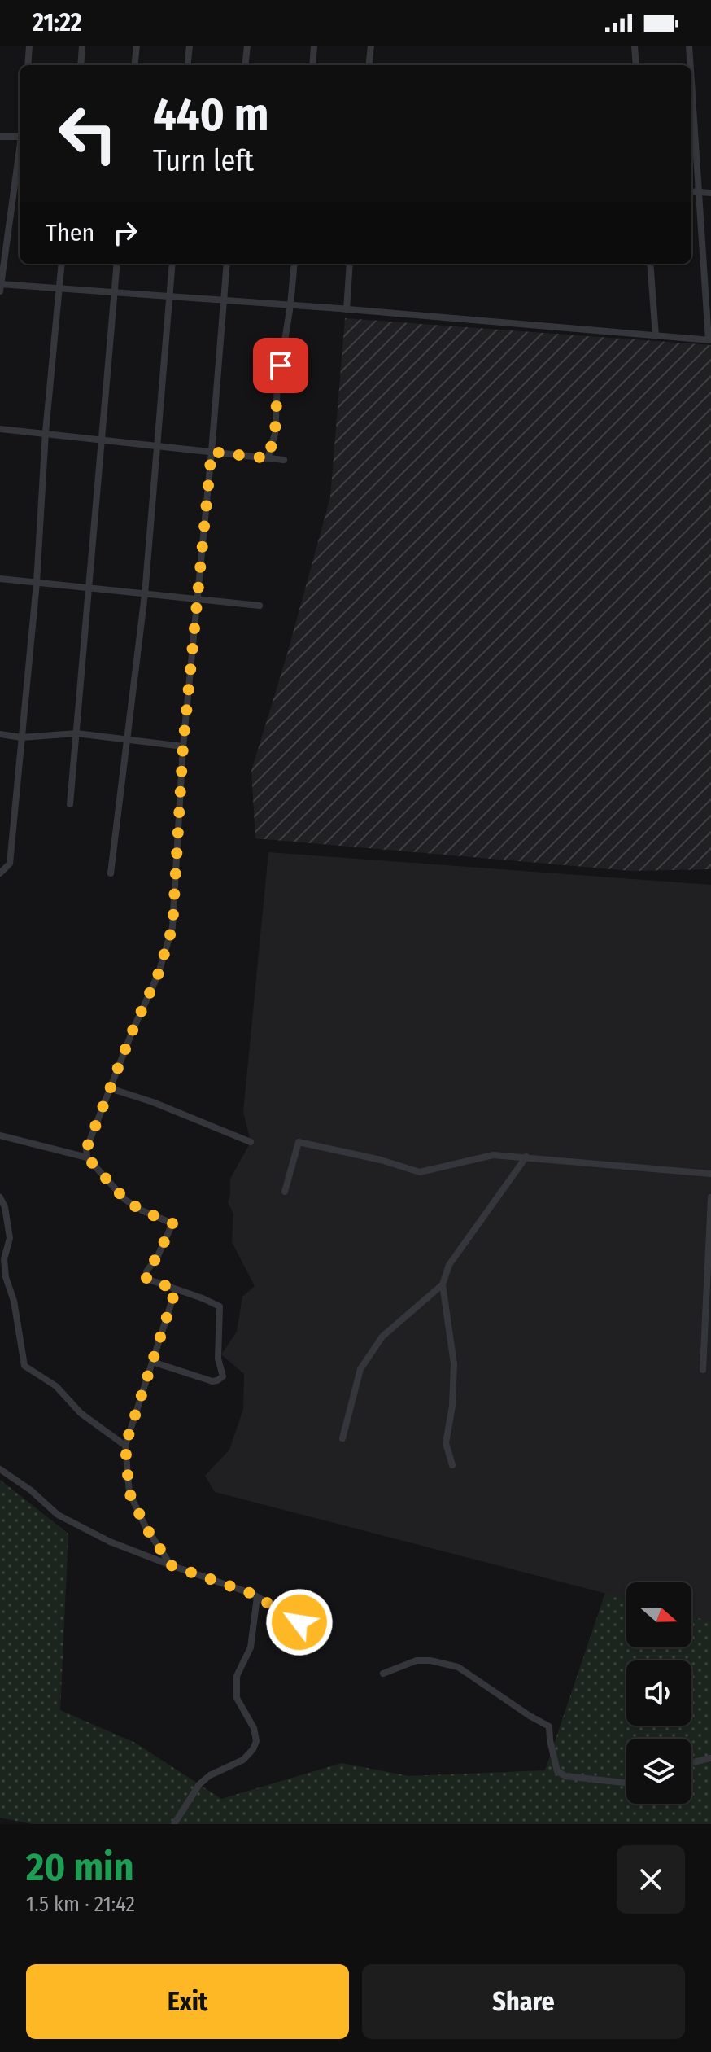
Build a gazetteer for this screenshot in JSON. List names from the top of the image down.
{
  "north": "right",
  "page": {
    "status": "21:22",
    "turn": ["440 m", "Turn left"],
    "then": "Then",
    "heading": ["20 min", "1.5 km · 21:42"],
    "buttons": ["Exit", "Share"]
  }
}
